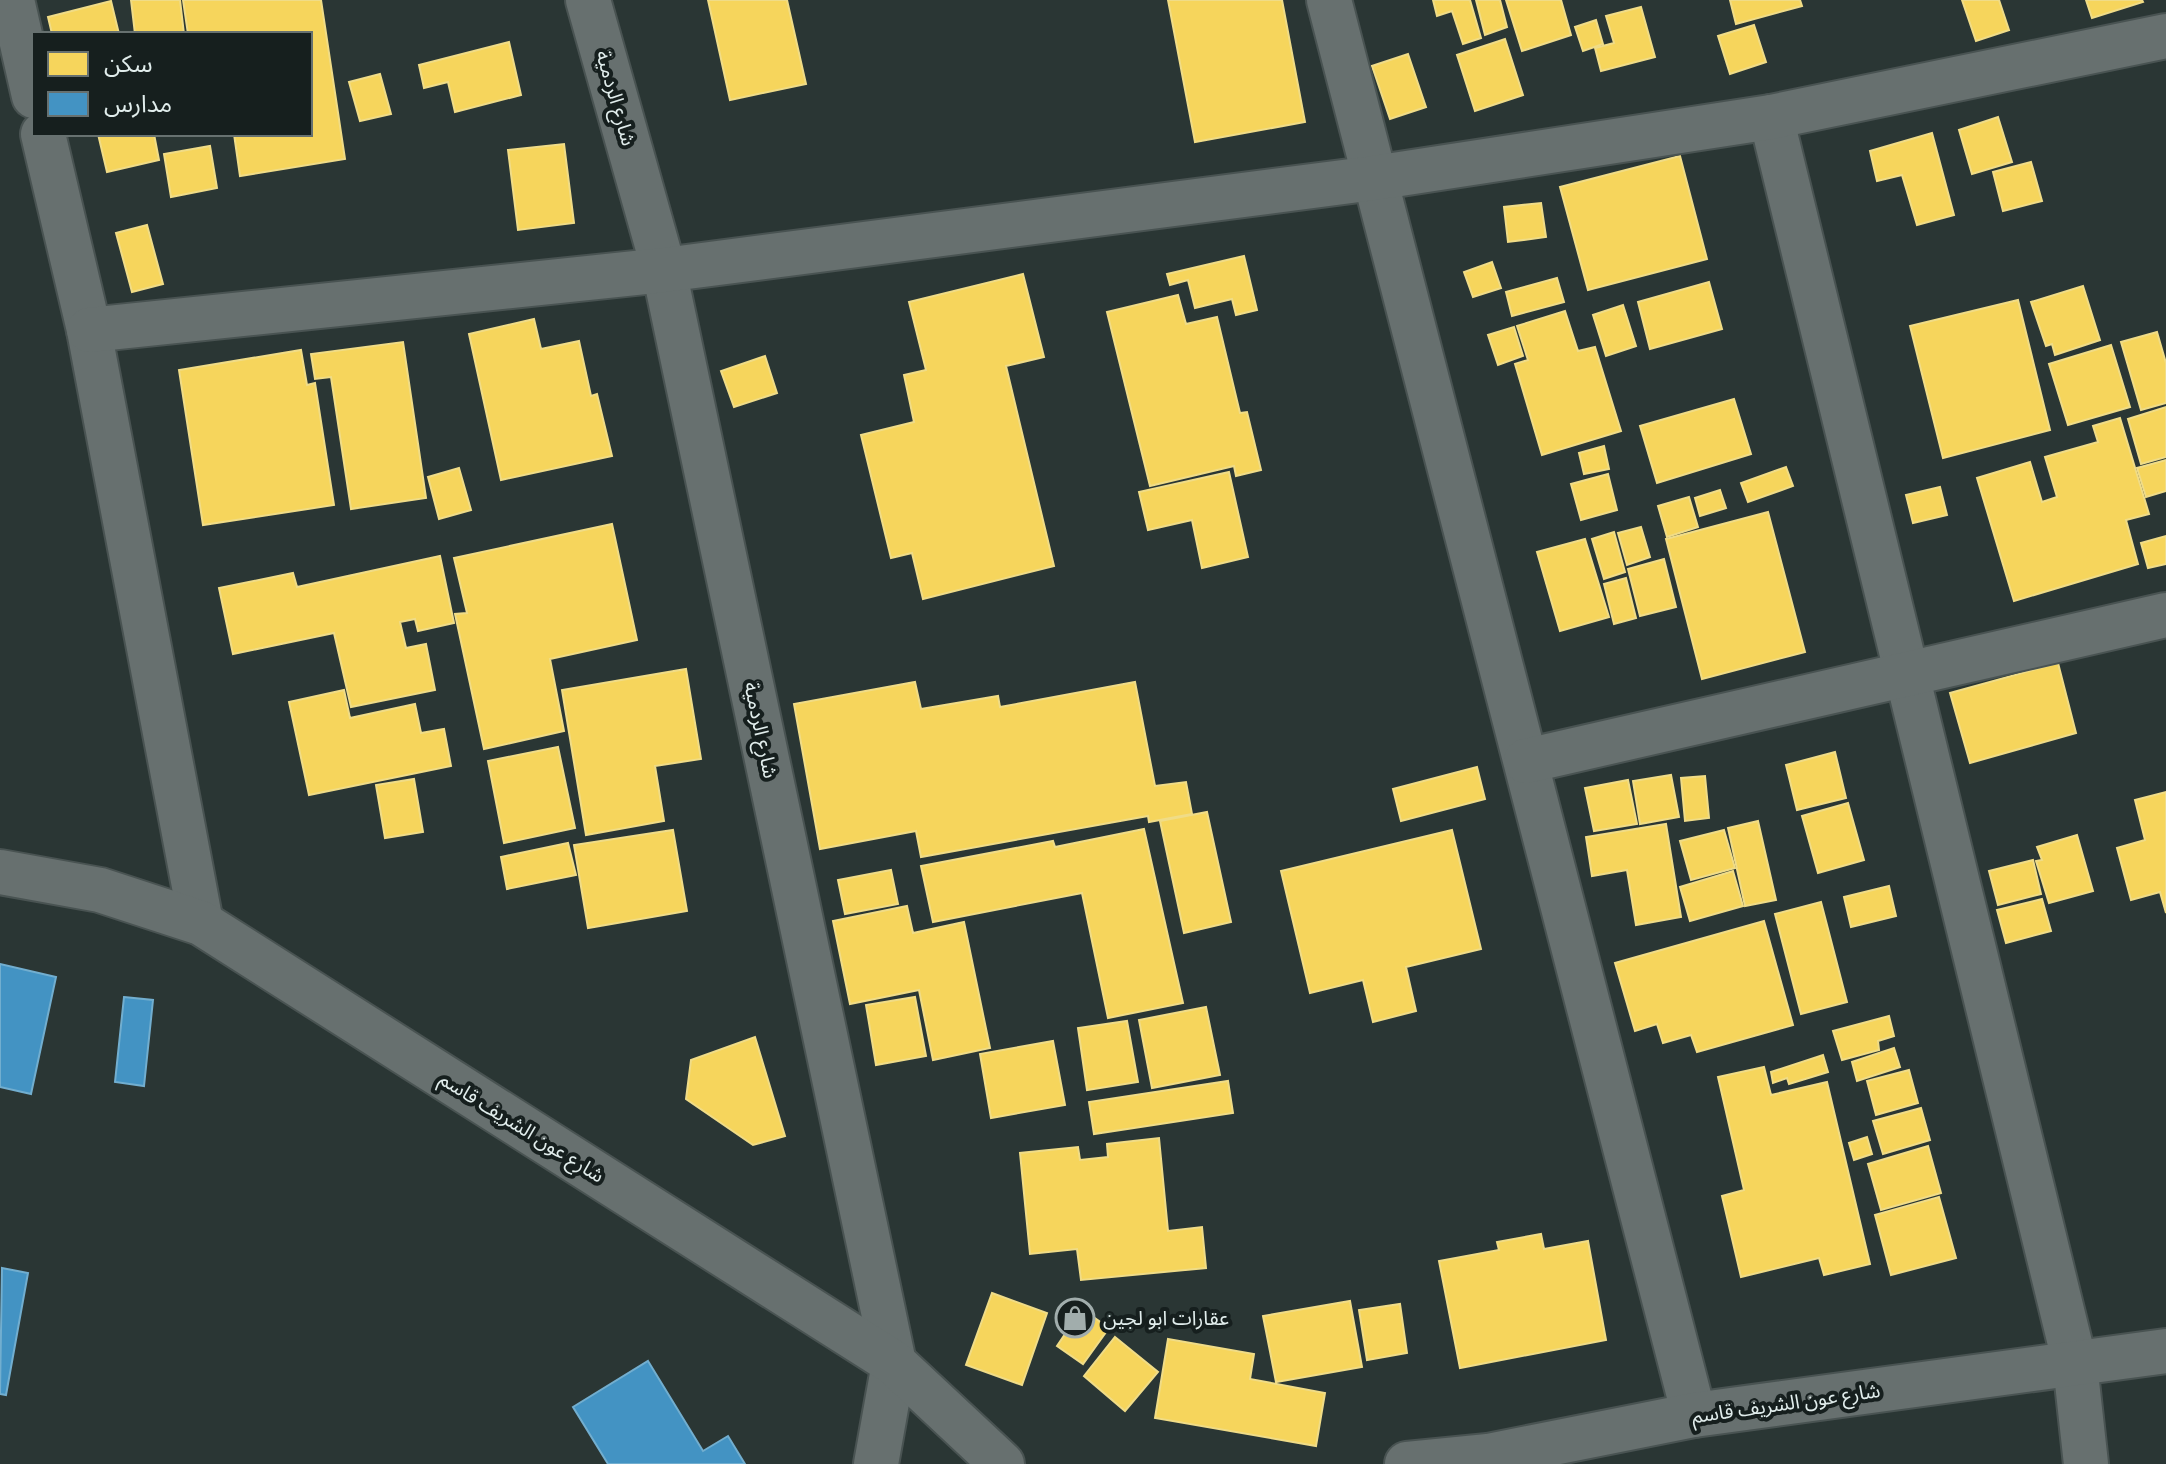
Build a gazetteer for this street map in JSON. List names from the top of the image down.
{
  "streets": {
    "street": ["شارع الردمية", "شارع عون الشريف قاسم"]
  },
  "crossings": [
    ["شارع الردمية", "شارع عون الشريف قاسم"]
  ],
  "places": {
    "shop": ["عقارات ابو لجين"]
  },
  "legend": ["سكن", "مدارس"]
}
